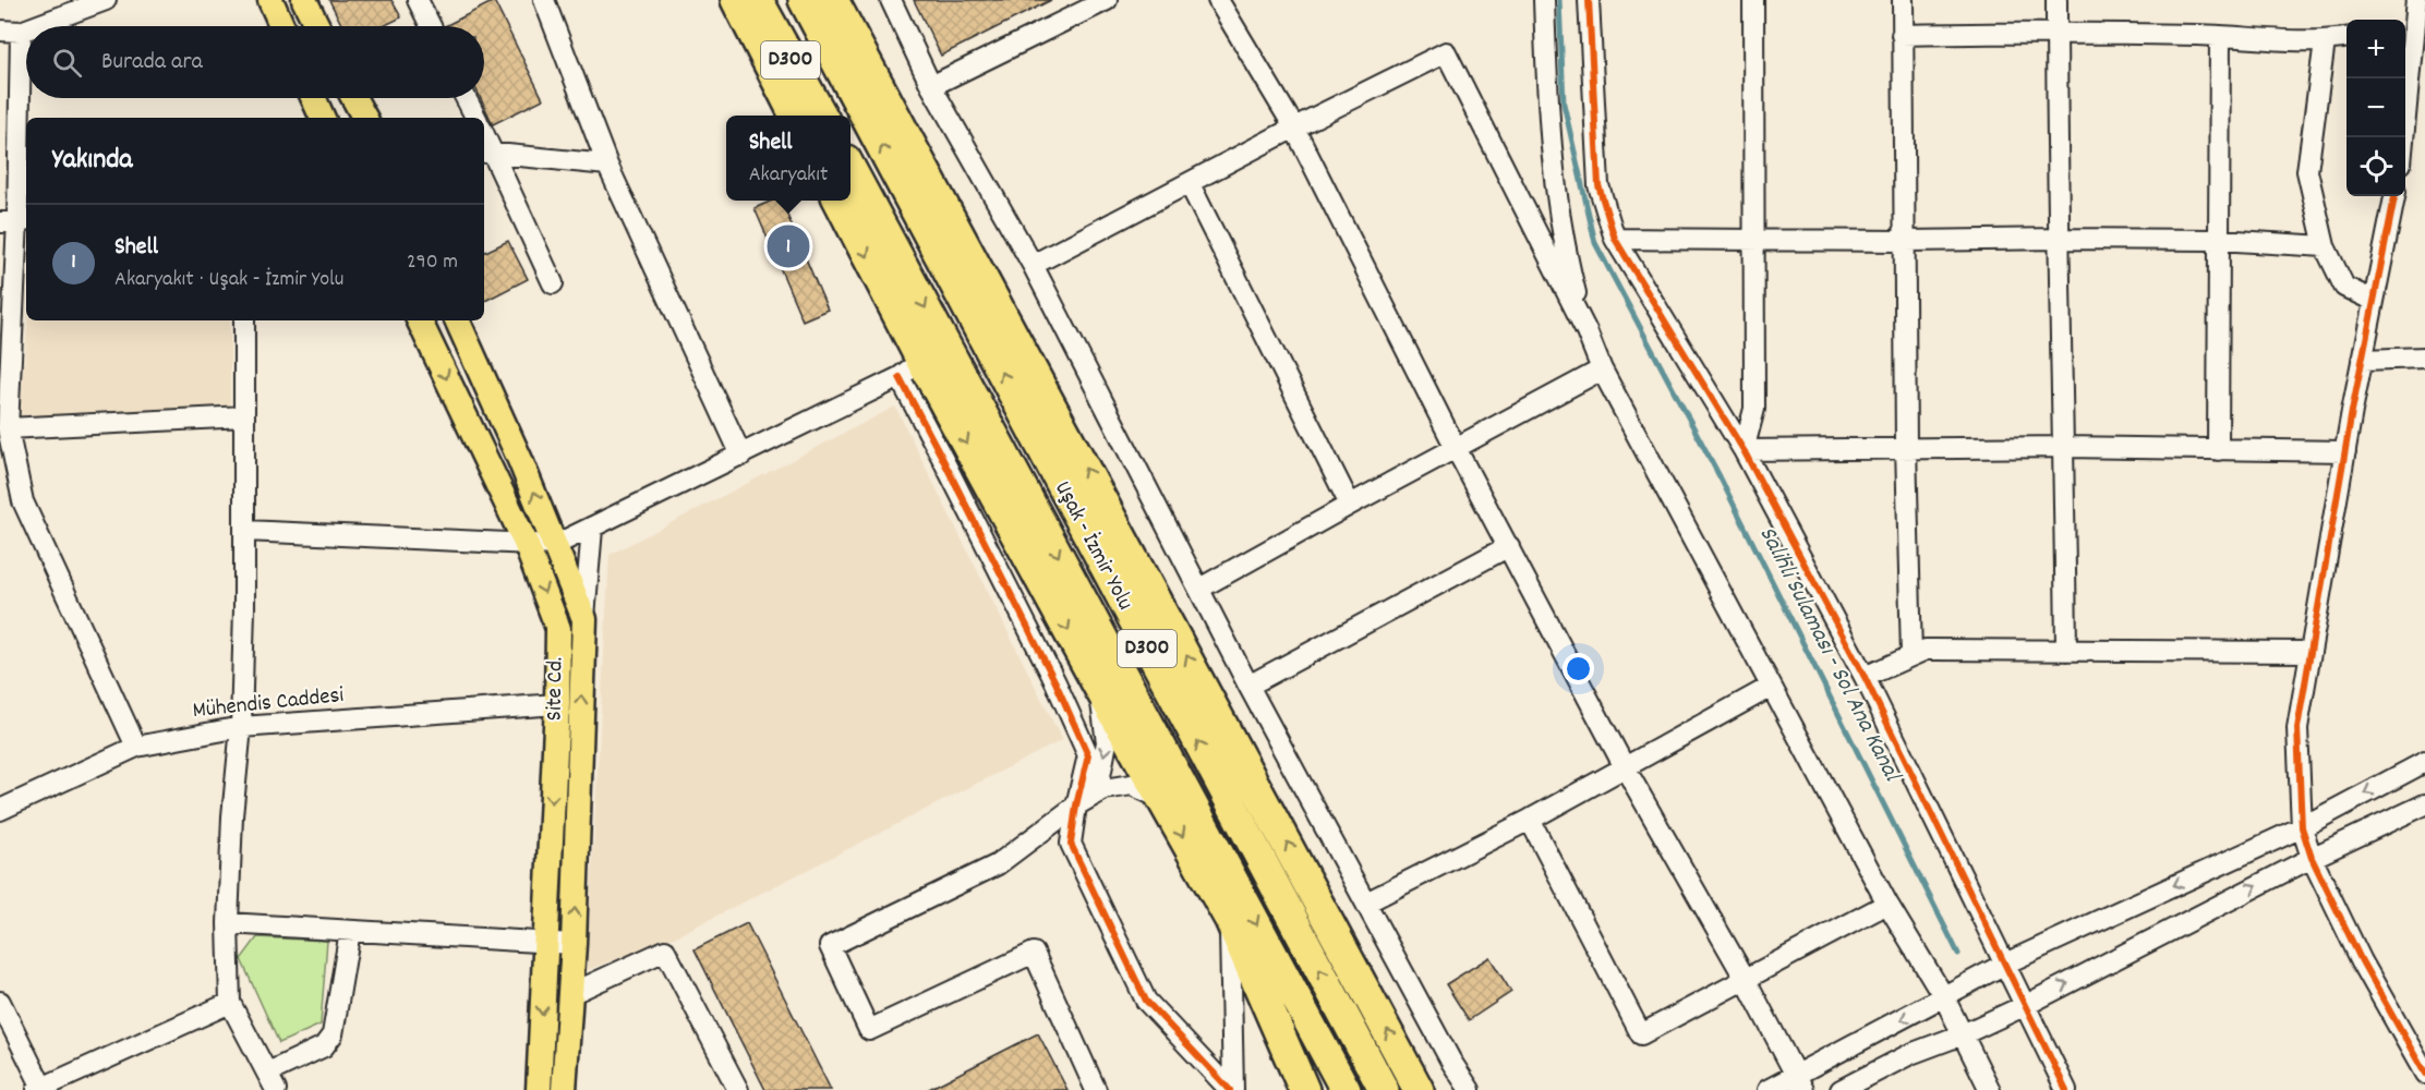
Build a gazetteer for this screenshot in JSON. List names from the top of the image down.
{
  "streets": {
    "highway": ["D300", "Uşak - İzmir Yolu"],
    "main road": ["Site Cd."],
    "street": ["Mühendis Caddesi"]
  },
  "crossings": [
    ["Site Cd.", "Mühendis Caddesi"]
  ],
  "water": ["Salihli Sulaması - Sol Ana Kanal"],
  "page": {
    "map_buttons": ["+", "−"],
    "search": "Burada ara",
    "popup": ["Shell", "Akaryakıt"],
    "heading": "Yakında",
    "list": [
      {
        "mark": "1",
        "name": "Shell",
        "note": "Akaryakıt · Uşak - İzmir Yolu",
        "value": "290 m"
      }
    ],
    "pins": "1"
  }
}
